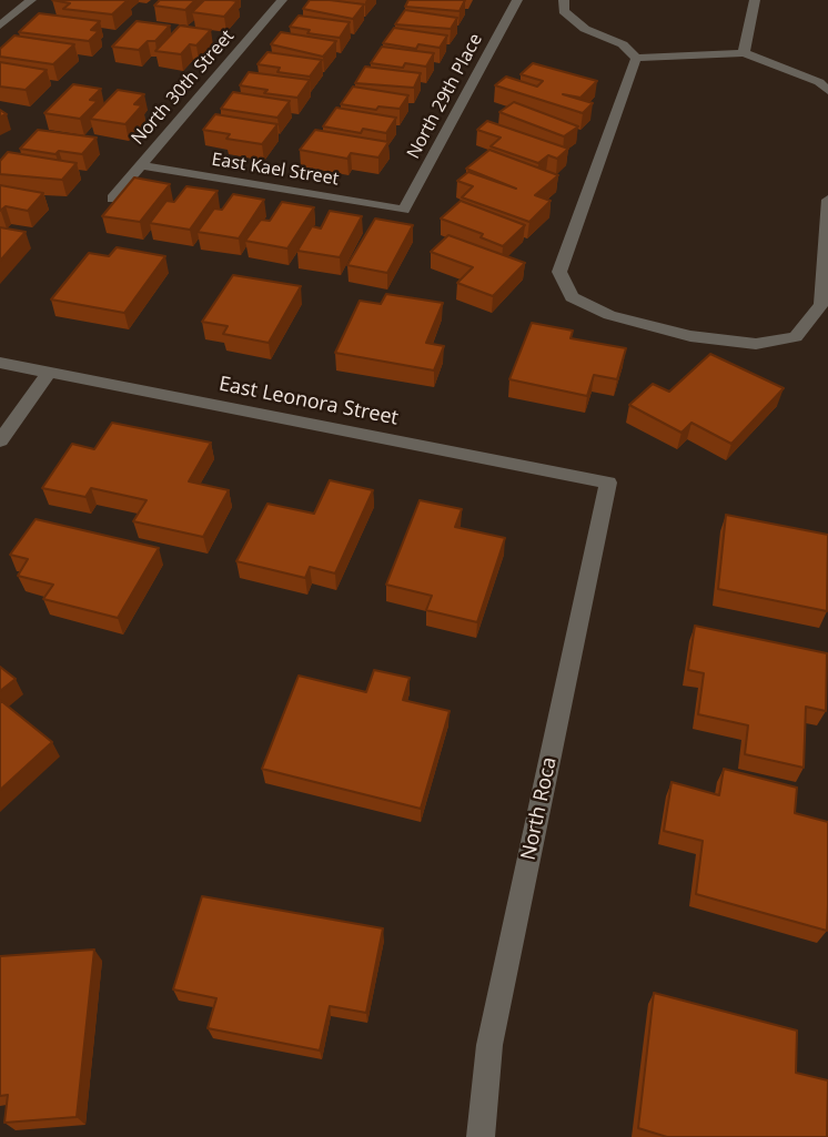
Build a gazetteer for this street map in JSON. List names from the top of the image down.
{
  "streets": {
    "street": [
      "North 30th Street",
      "North 29th Place",
      "East Kael Street",
      "East Leonora Street",
      "North Roca"
    ]
  },
  "crossings": [
    ["North 30th Street", "East Kael Street"],
    ["North 29th Place", "East Kael Street"],
    ["East Leonora Street", "North Roca"]
  ]
}
